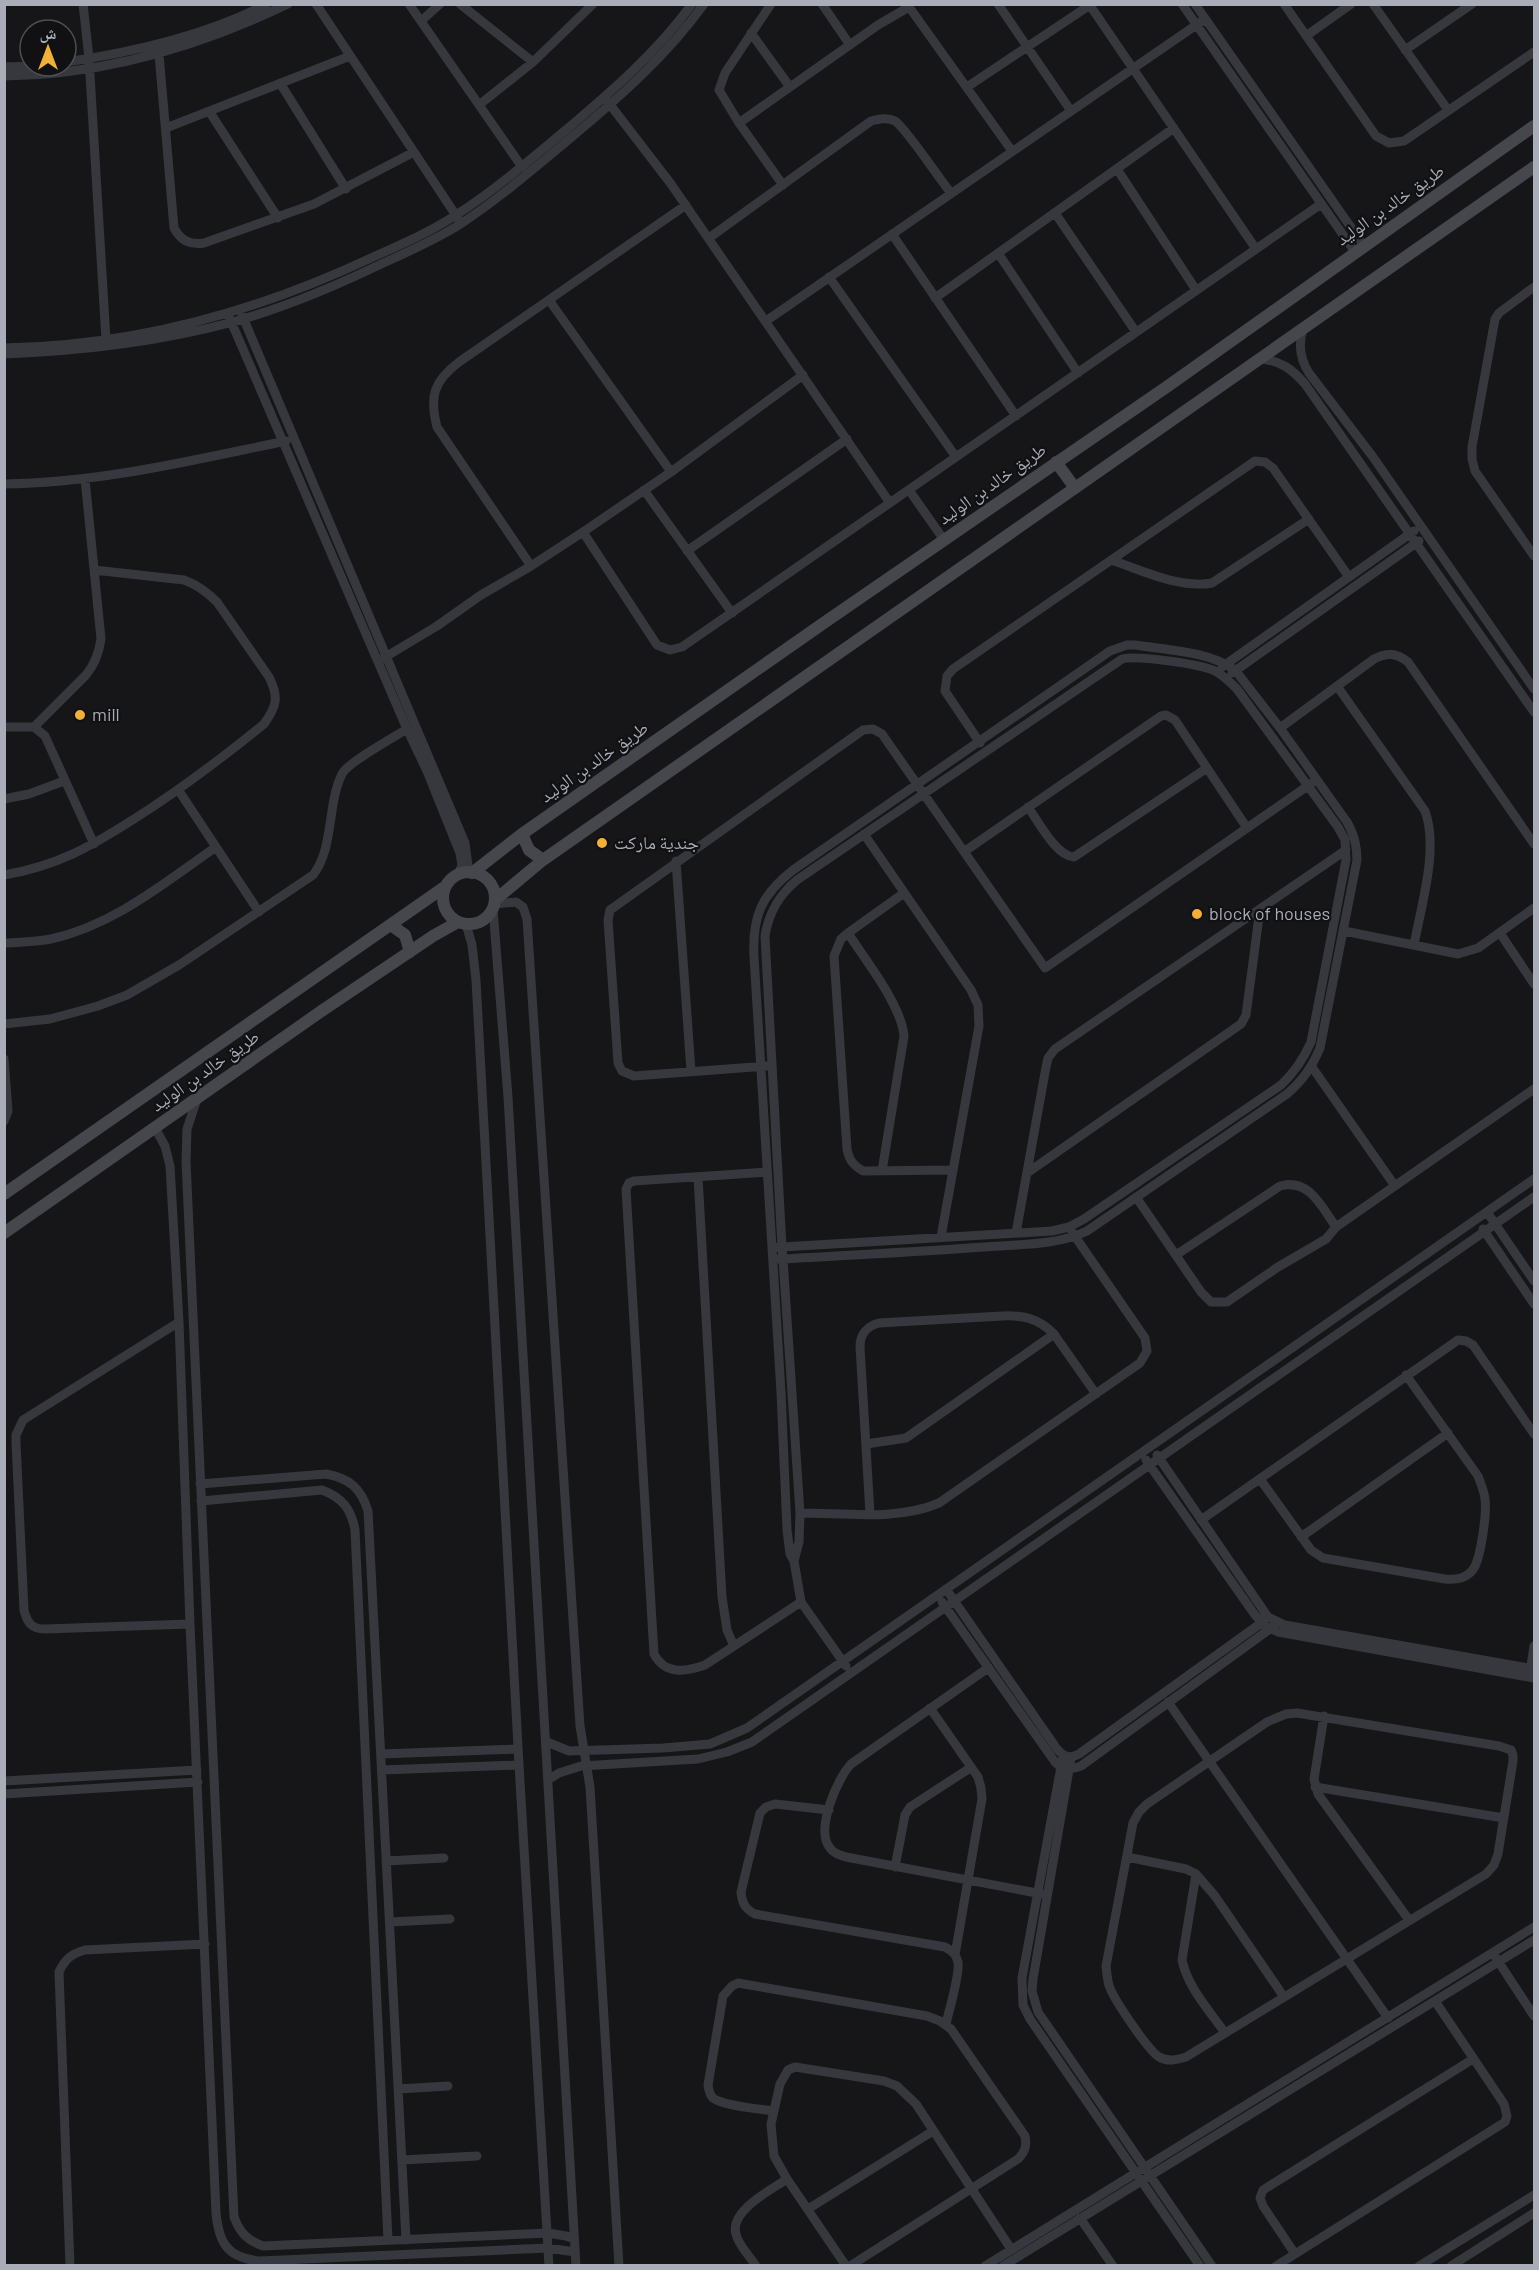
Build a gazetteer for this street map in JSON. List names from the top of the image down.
{
  "streets": {
    "street": ["طريق خالد بن الوليد"]
  },
  "places": ["mill", "جندية ماركت", "block of houses"],
  "north": "top"
}
